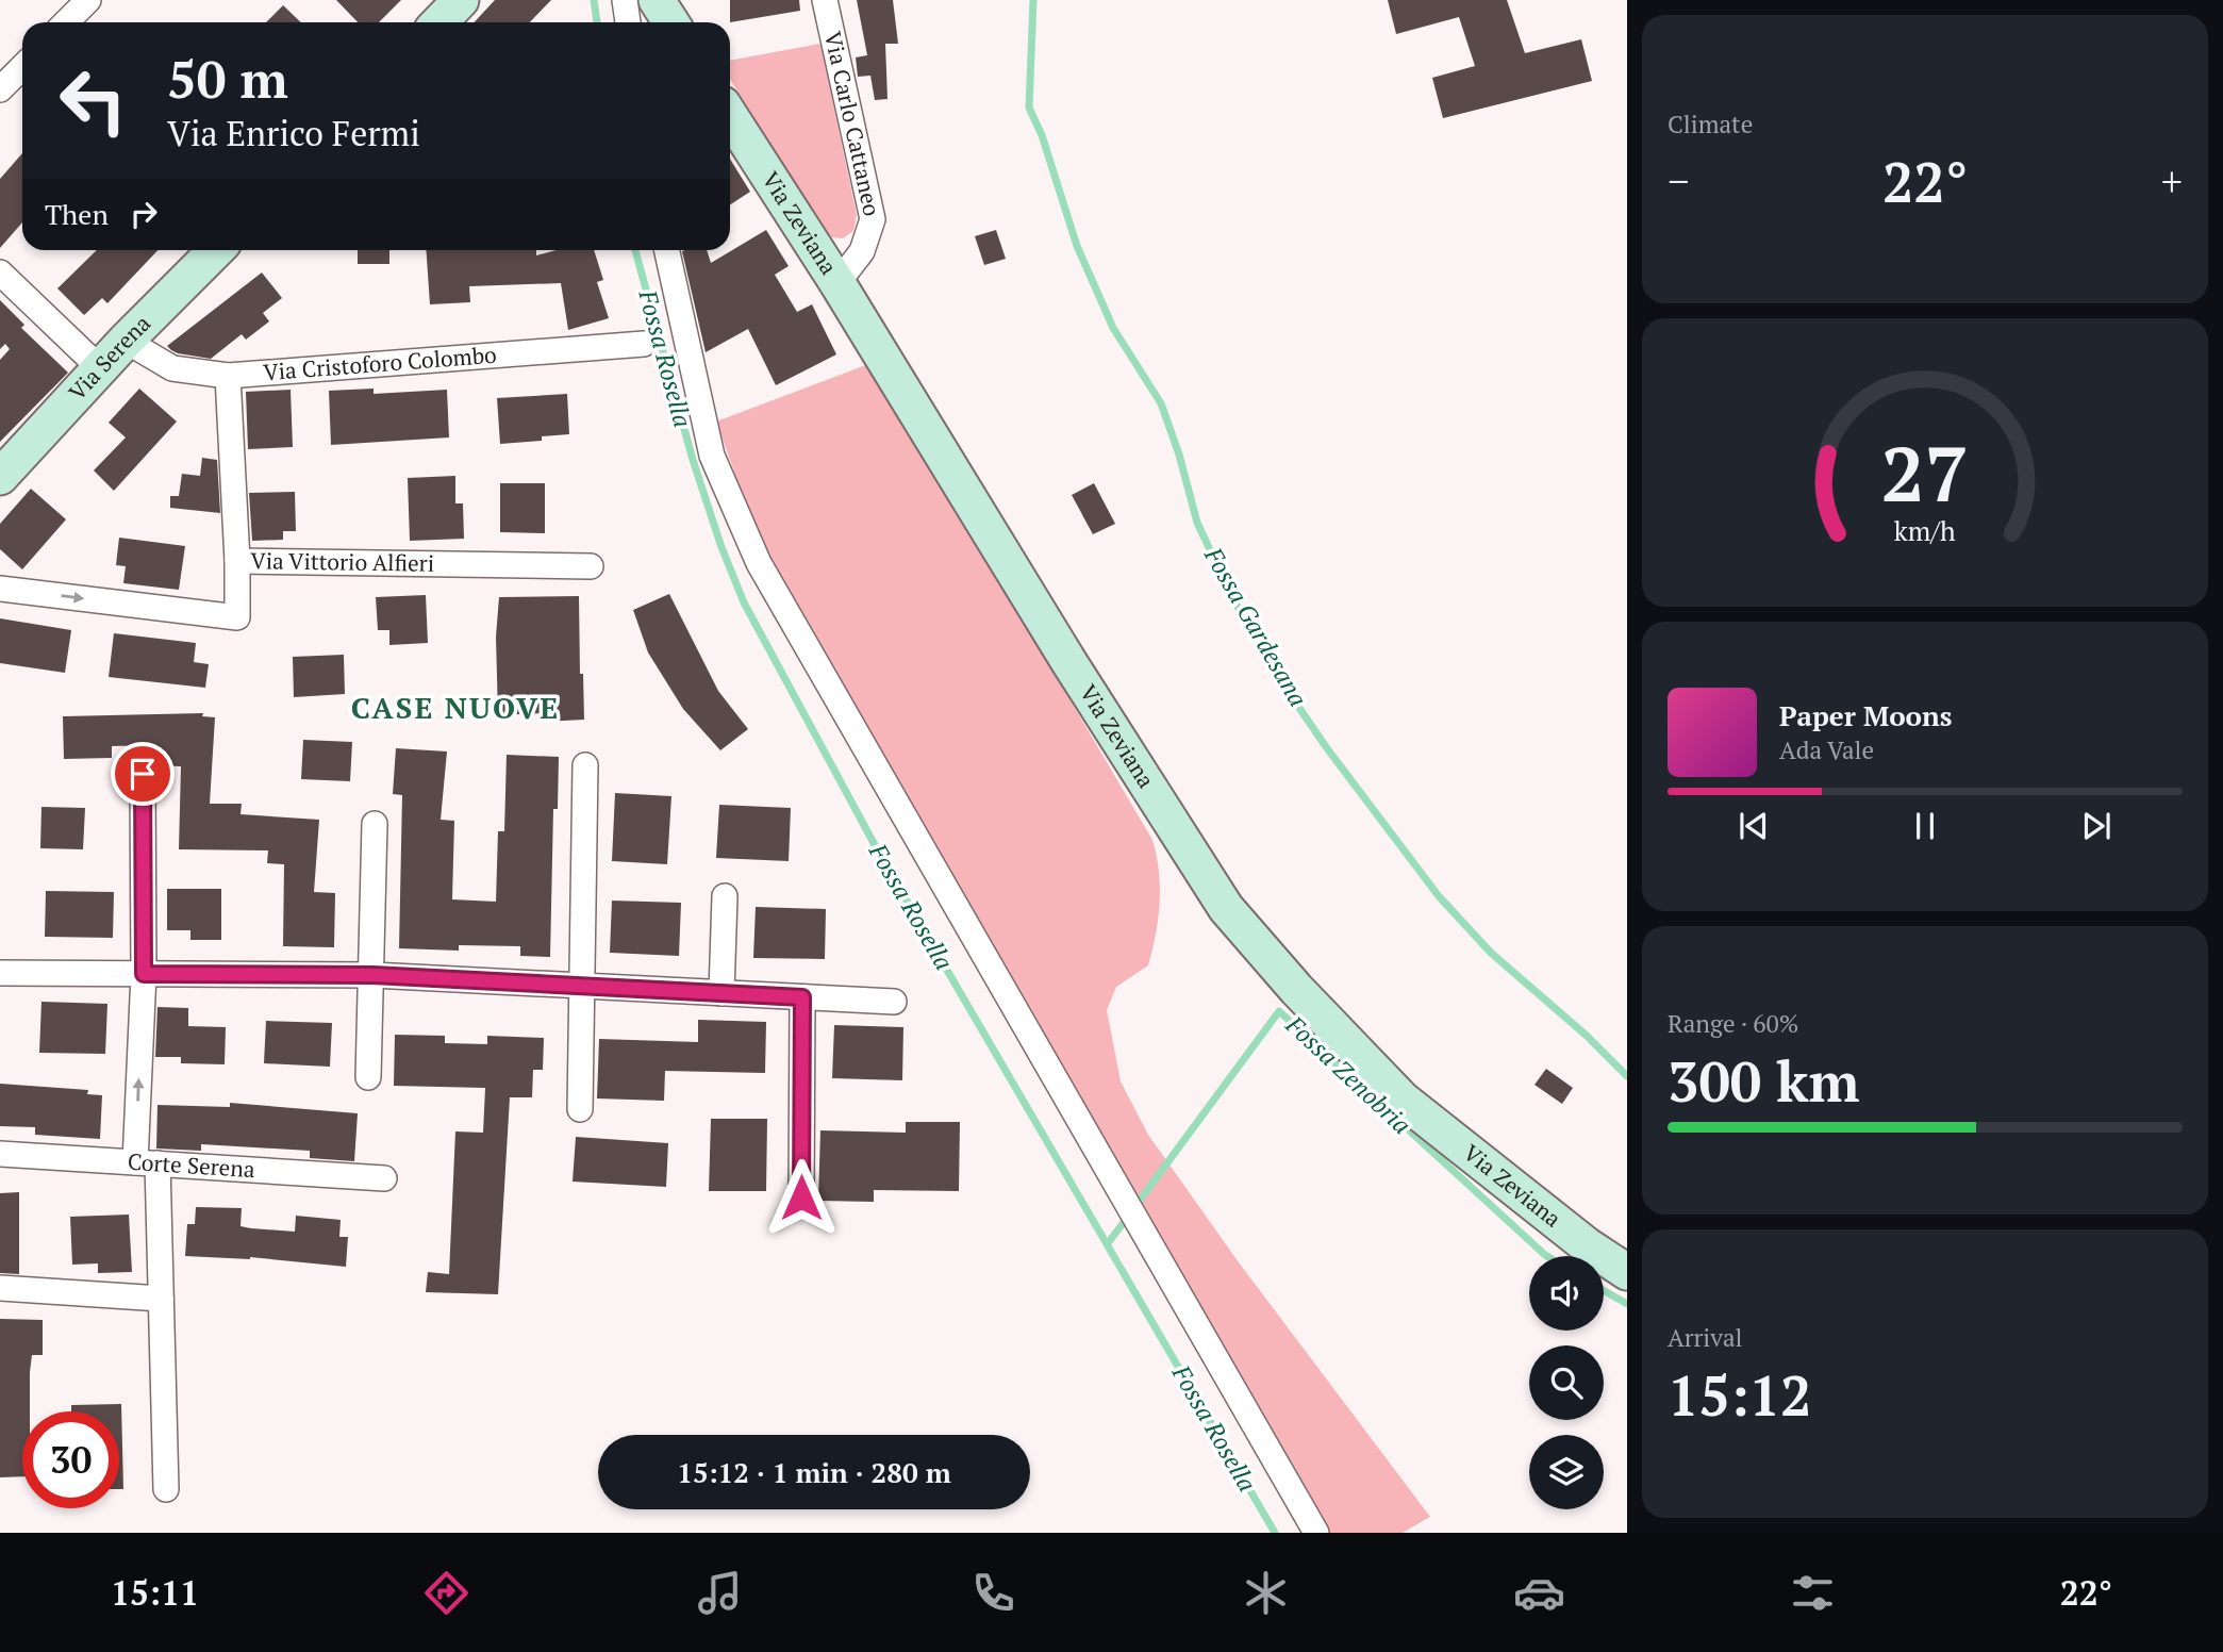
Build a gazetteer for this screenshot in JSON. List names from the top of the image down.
{
  "streets": {
    "street": [
      "Via Carlo Cattaneo",
      "Via Zeviana",
      "Via Serena",
      "Via Cristoforo Colombo",
      "Via Vittorio Alfieri",
      "Corte Serena"
    ]
  },
  "crossings": [
    ["Via Carlo Cattaneo", "Via Zeviana"],
    ["Via Serena", "Via Cristoforo Colombo"],
    ["Via Cristoforo Colombo", "Via Vittorio Alfieri"]
  ],
  "districts": ["CASE NUOVE"],
  "water": ["Fossa Rosella", "Fossa Gardesana", "Fossa Zenobria"],
  "page": {
    "tile": [
      "Climate",
      ["Range · 60%", "300 km"],
      ["Arrival", "15:12"]
    ],
    "turn": ["50 m", "Via Enrico Fermi"],
    "heat": ["−", "22°", "+"],
    "then": "Then",
    "song": ["Paper Moons", "Ada Vale"],
    "limit": "30",
    "trip": "15:12 · 1 min · 280 m",
    "tabs": ["15:11", "22°"],
    "gauge": ["27", "km/h"]
  }
}
